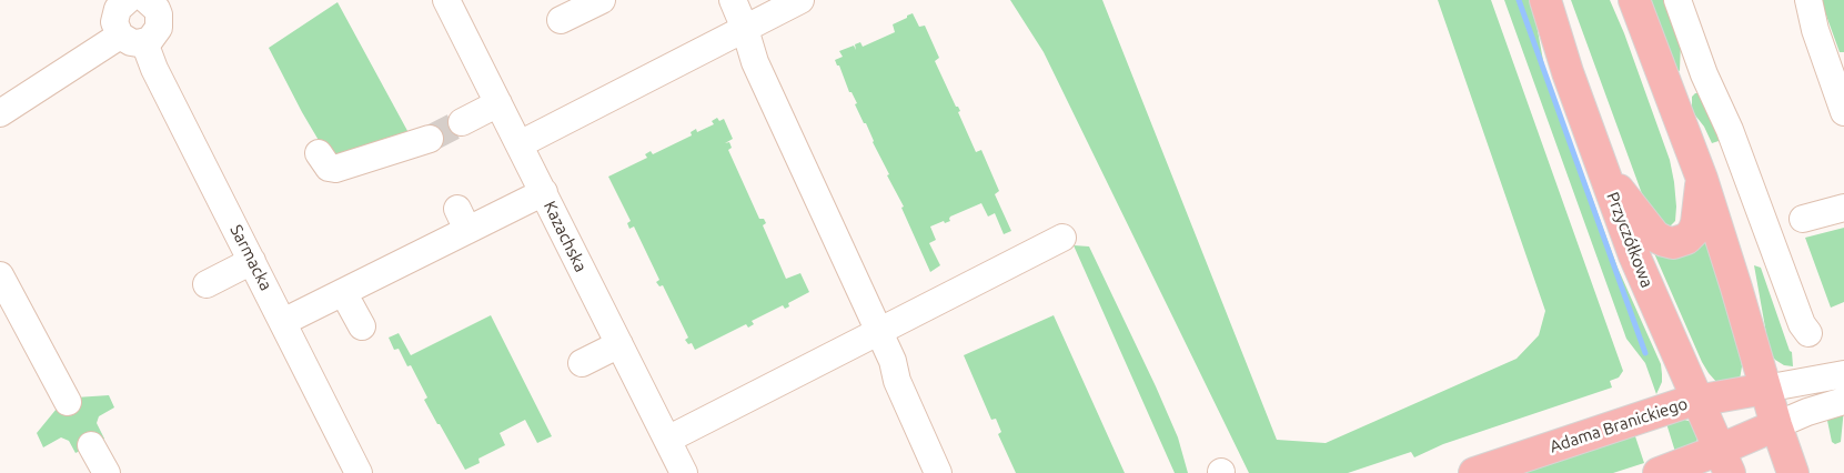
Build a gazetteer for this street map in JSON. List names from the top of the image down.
{
  "streets": {
    "main road": ["Przyczółkowa", "Adama Branickiego"],
    "street": ["Kazachska", "Sarmacka"]
  },
  "crossings": [
    ["Przyczółkowa", "Adama Branickiego"]
  ]
}
